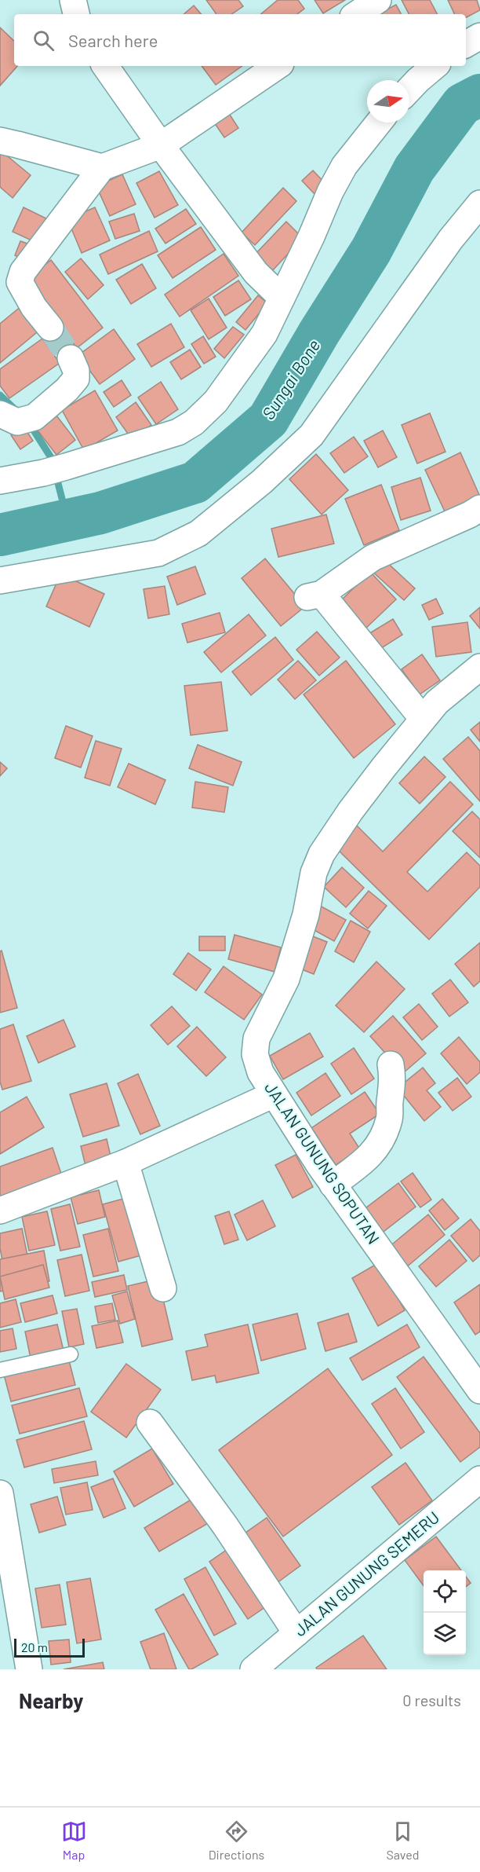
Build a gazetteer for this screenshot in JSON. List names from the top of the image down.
{
  "streets": {
    "street": ["JALAN GUNUNG SOPUTAN", "JALAN GUNUNG SEMERU"]
  },
  "water": ["Sungai Bone"],
  "scale_bar": "20 m",
  "north": "right",
  "page": {
    "search": "Search here",
    "scale": "20 m",
    "heading": ["Nearby", "0 results"],
    "nav": ["Map", "Directions", "Saved"]
  }
}
